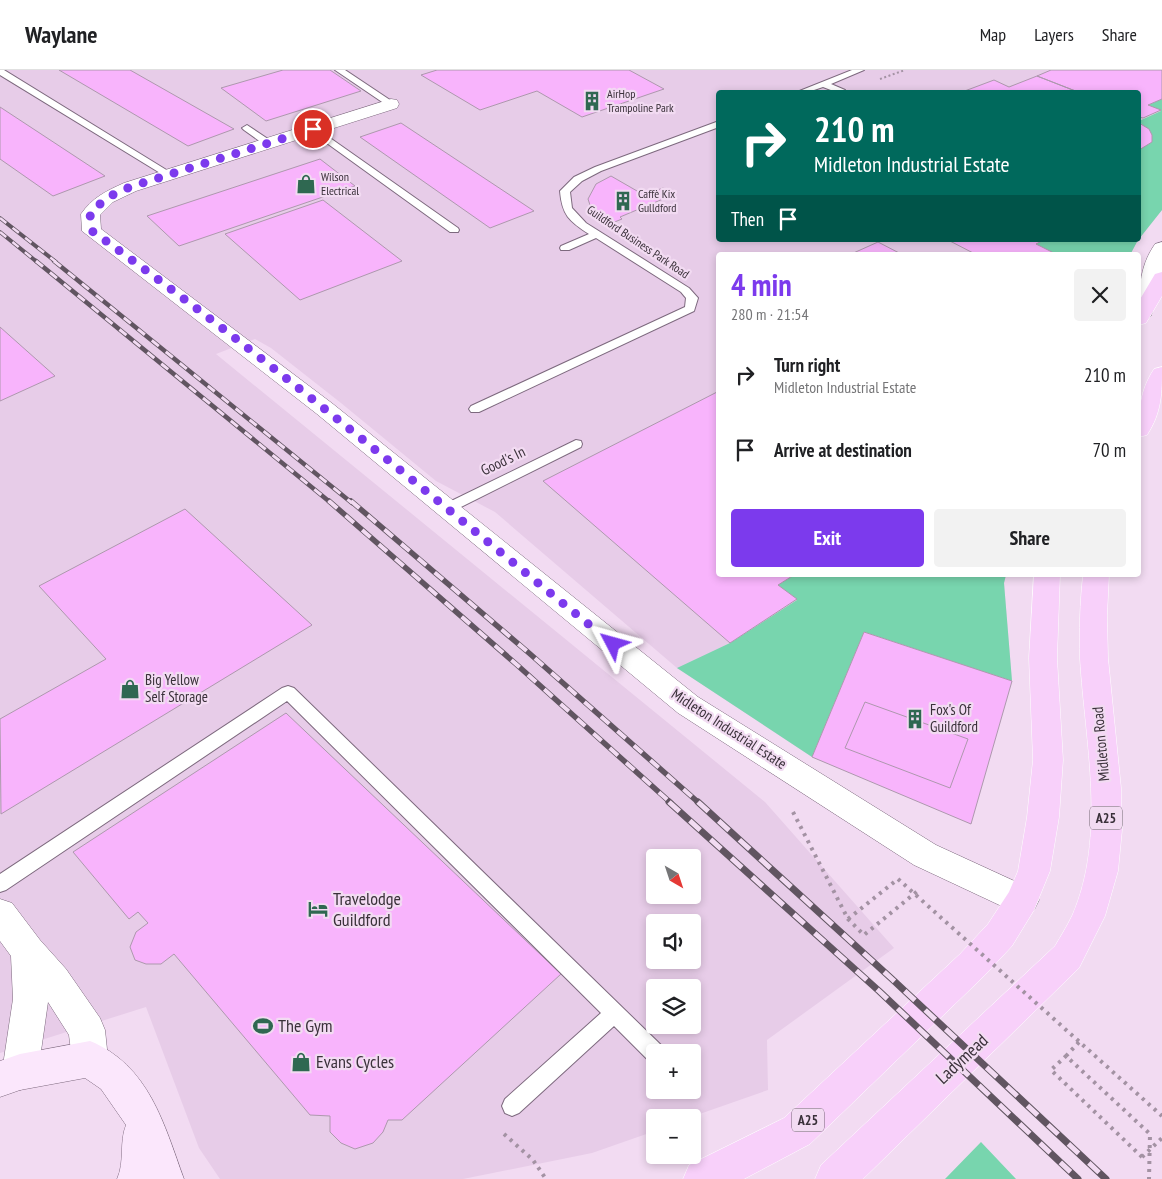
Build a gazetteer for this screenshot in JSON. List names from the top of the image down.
{
  "streets": {
    "main road": ["Midleton Road", "A25", "Ladymead"],
    "street": ["Midleton Industrial Estate"],
    "lane": ["Guildford Business Park Road", "Good's In"]
  },
  "crossings": [
    ["Good's In", "Midleton Industrial Estate"],
    ["Midleton Industrial Estate", "A25"],
    ["Midleton Road", "Ladymead"]
  ],
  "places": {
    "building": ["AirHop Trampoline Park", "Caffè Kix Gulldford", "Fox's Of Guildford"],
    "shop": ["Wilson Electrical", "Big Yellow Self Storage", "Evans Cycles"],
    "hotel": ["Travelodge Guildford"],
    "sports": ["The Gym"]
  },
  "north": "bottom right",
  "page": {
    "header": "Waylane",
    "nav": ["Map", "Layers", "Share"],
    "turn": ["210 m", "Midleton Industrial Estate"],
    "then": "Then",
    "heading": ["4 min", "280 m · 21:54"],
    "list": [
      {
        "name": "Turn right",
        "note": "Midleton Industrial Estate",
        "value": "210 m"
      },
      {
        "name": "Arrive at destination",
        "value": "70 m"
      }
    ],
    "buttons": ["Exit", "Share"],
    "map_buttons": ["+", "−"]
  }
}
